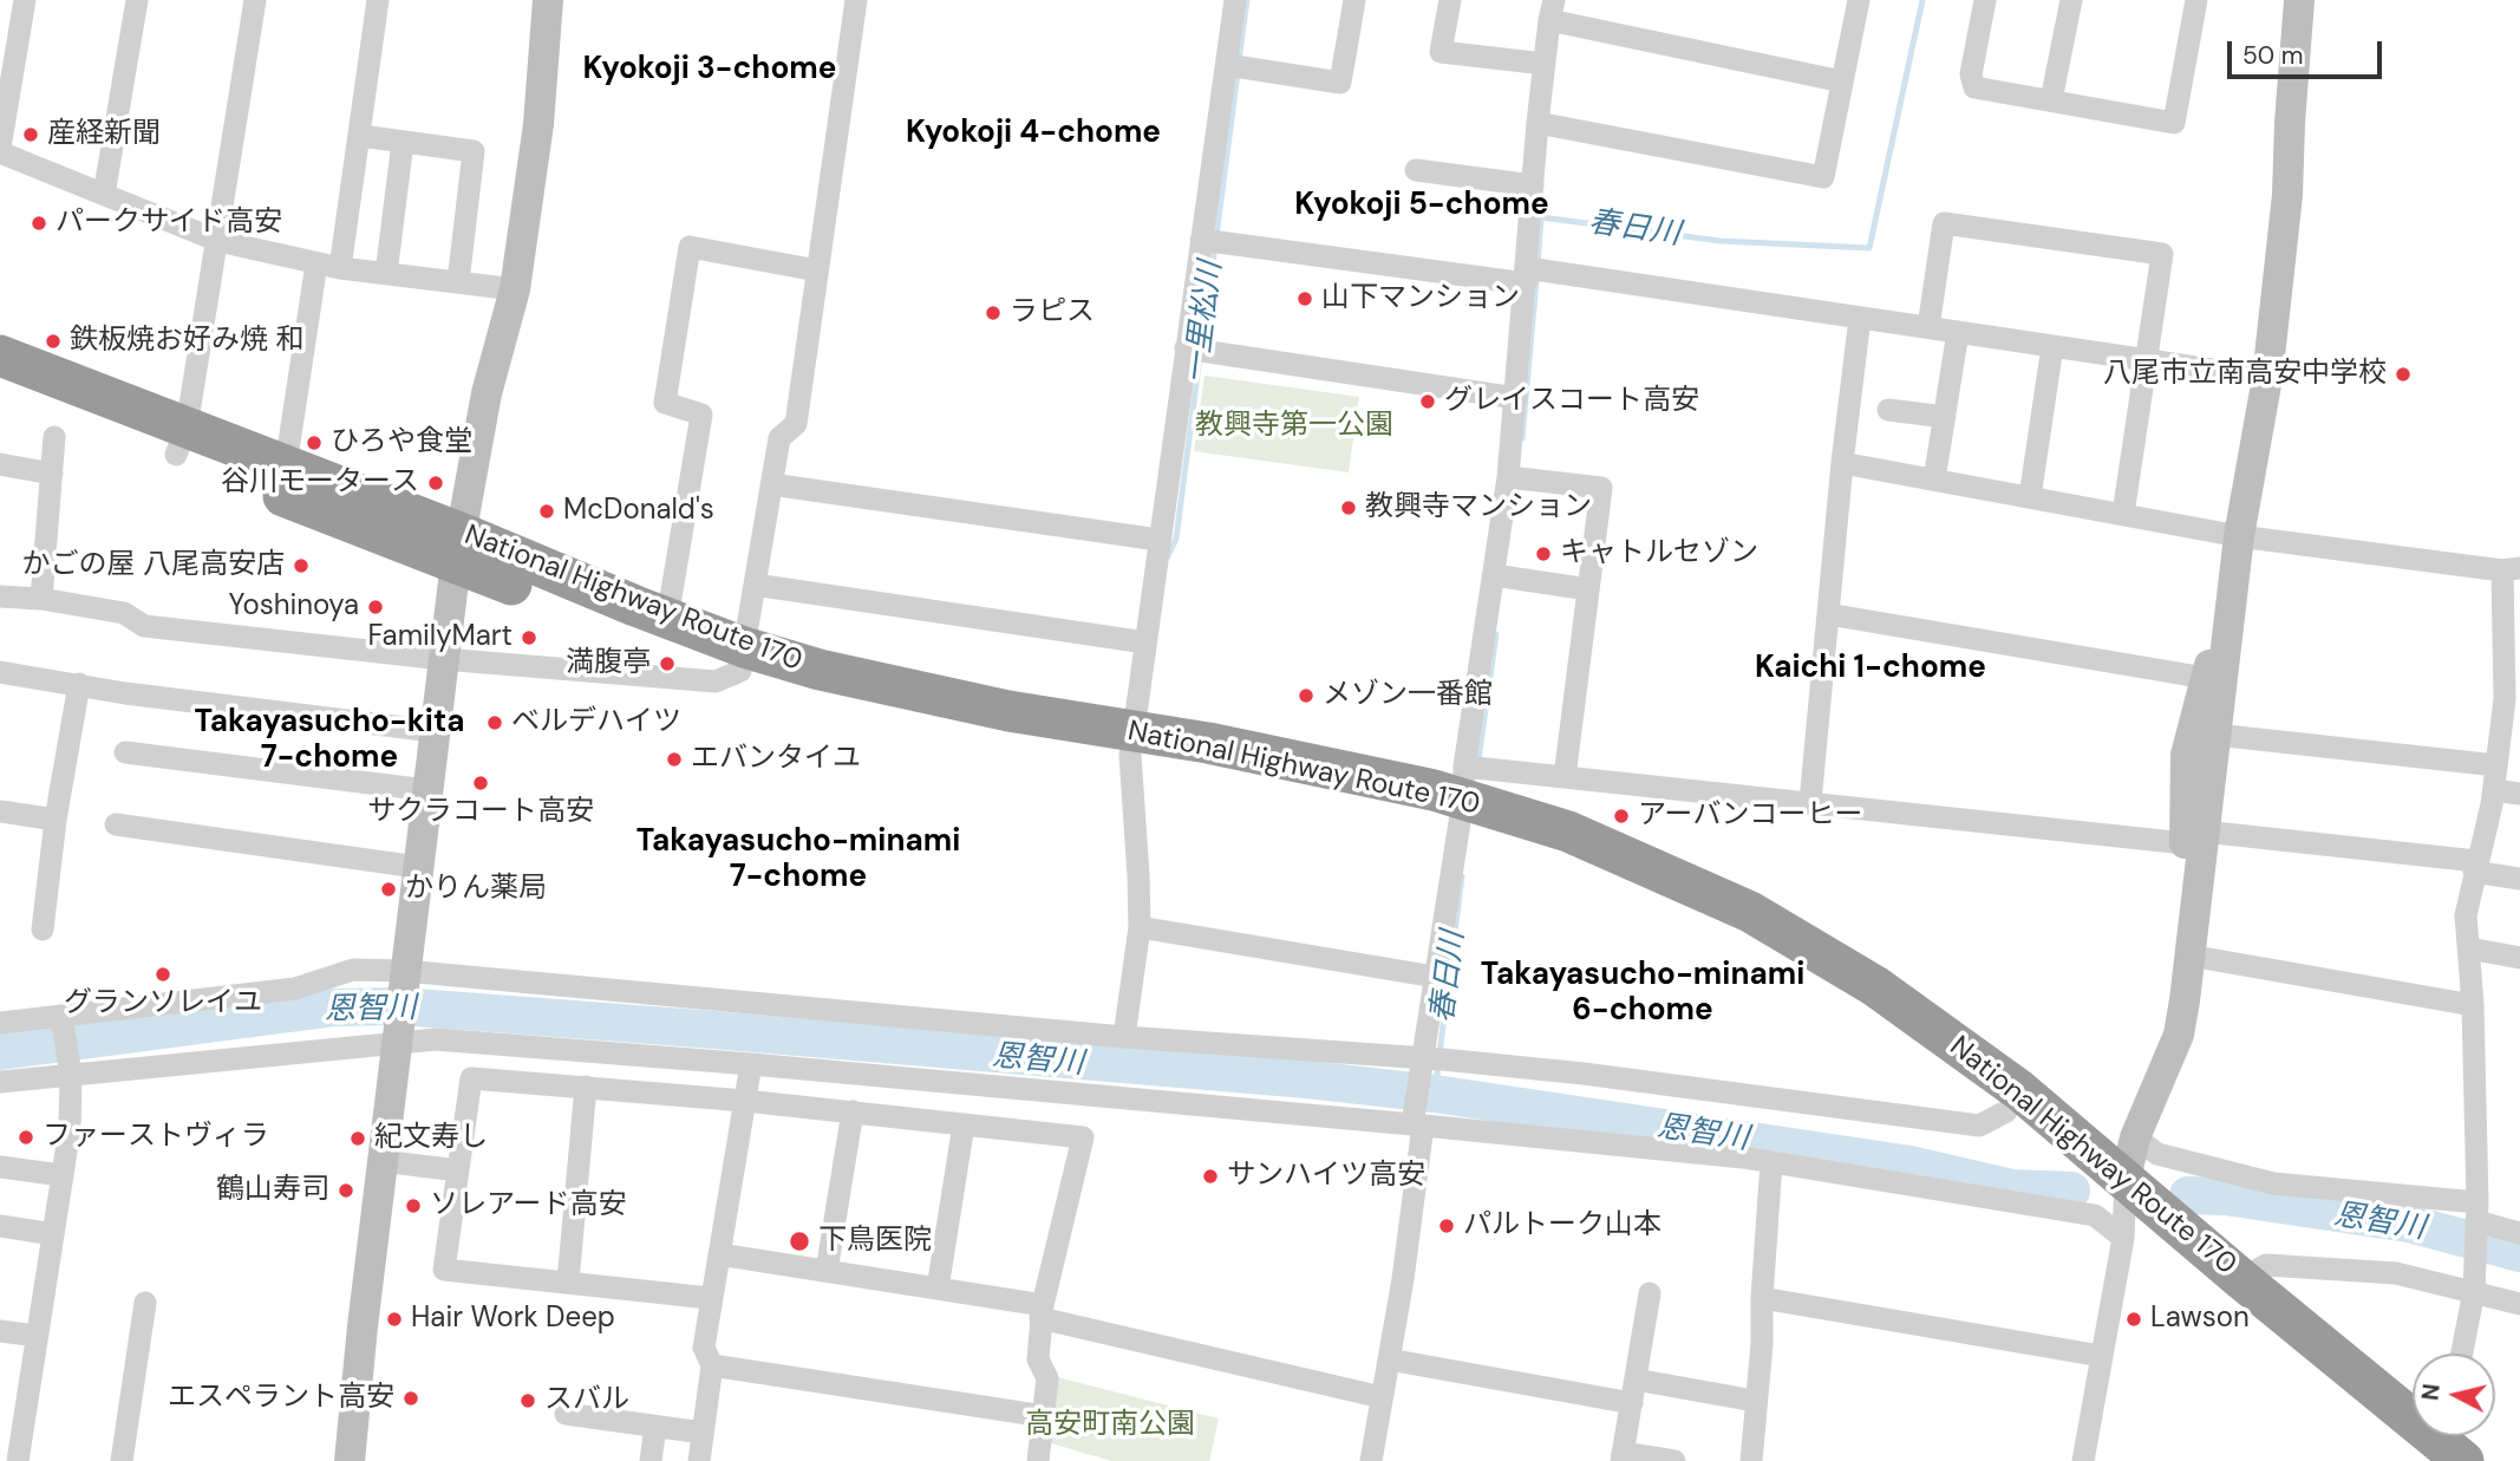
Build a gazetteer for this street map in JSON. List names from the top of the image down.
{
  "streets": {
    "highway": ["National Highway Route 170"]
  },
  "districts": [
    "Kyokoji 3-chome",
    "Kyokoji 4-chome",
    "Kyokoji 5-chome",
    "Kaichi 1-chome",
    "Takayasucho-kita 7-chome",
    "Takayasucho-minami 7-chome",
    "Takayasucho-minami 6-chome"
  ],
  "water": ["春日川", "一里松川", "恩智川"],
  "parks": ["教興寺第一公園", "高安町南公園"],
  "places": [
    "産経新聞",
    "パークサイド高安",
    "山下マンション",
    "ラピス",
    "鉄板焼お好み焼 和",
    "八尾市立南高安中学校",
    "グレイスコート高安",
    "ひろや食堂",
    "谷川モータース",
    "教興寺マンション",
    "McDonald's",
    "キャトルセゾン",
    "かごの屋 八尾高安店",
    "Yoshinoya",
    "FamilyMart",
    "満腹亭",
    "メゾン一番館",
    "ベルデハイツ",
    "エバンタイユ",
    "サクラコート高安",
    "アーバンコーヒー",
    "かりん薬局",
    "グランソレイユ",
    "ファーストヴィラ",
    "紀文寿し",
    "サンハイツ高安",
    "鶴山寿司",
    "ソレアード高安",
    "パルトーク山本",
    "下鳥医院",
    "Hair Work Deep",
    "Lawson",
    "エスペラント高安",
    "スバル"
  ],
  "scale_bar": "50 m",
  "north": "left"
}
